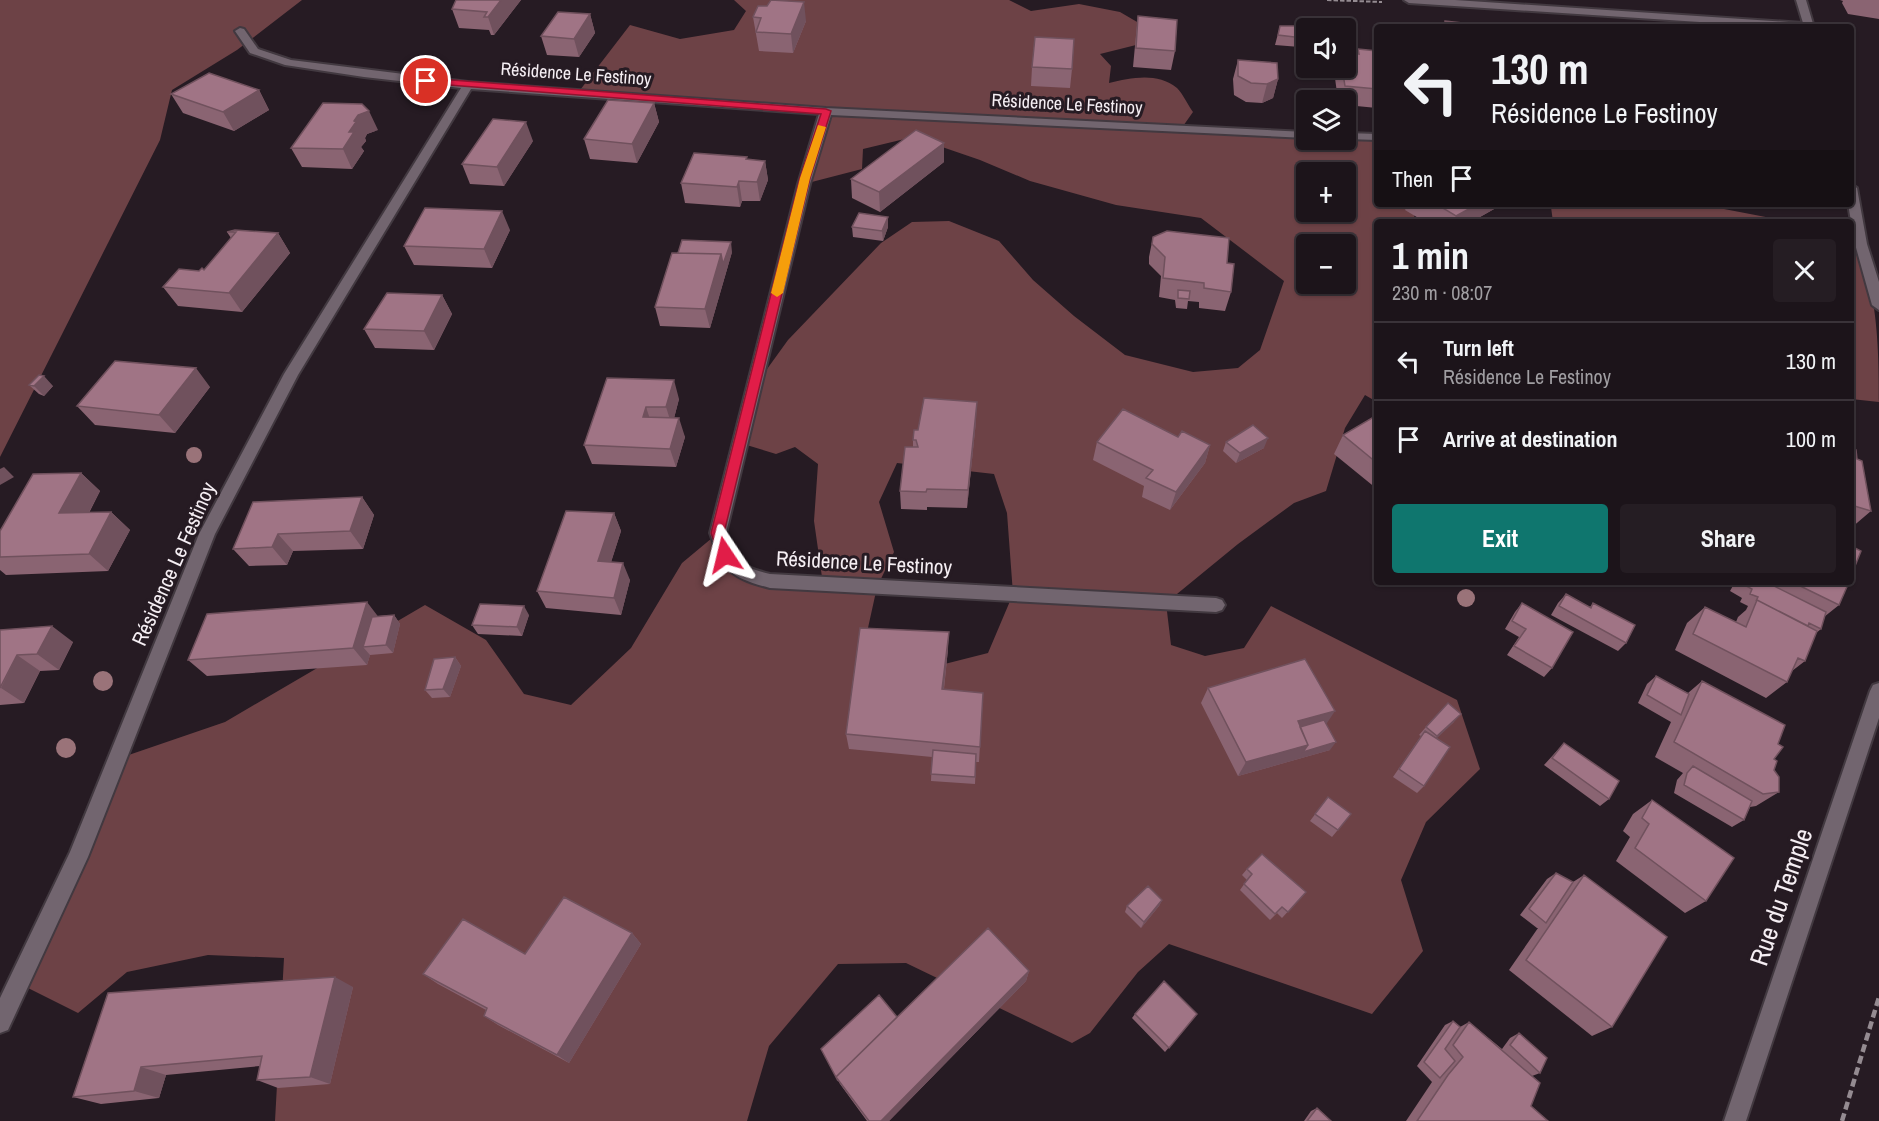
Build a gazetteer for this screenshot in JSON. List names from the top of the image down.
{
  "streets": {
    "street": ["Résidence Le Festinoy", "Rue du Temple"]
  },
  "page": {
    "map_buttons": ["+", "−"],
    "turn": ["130 m", "Résidence Le Festinoy"],
    "then": "Then",
    "heading": ["1 min", "230 m · 08:07"],
    "list": [
      {
        "name": "Turn left",
        "note": "Résidence Le Festinoy",
        "value": "130 m"
      },
      {
        "name": "Arrive at destination",
        "value": "100 m"
      }
    ],
    "buttons": ["Exit", "Share"]
  }
}
